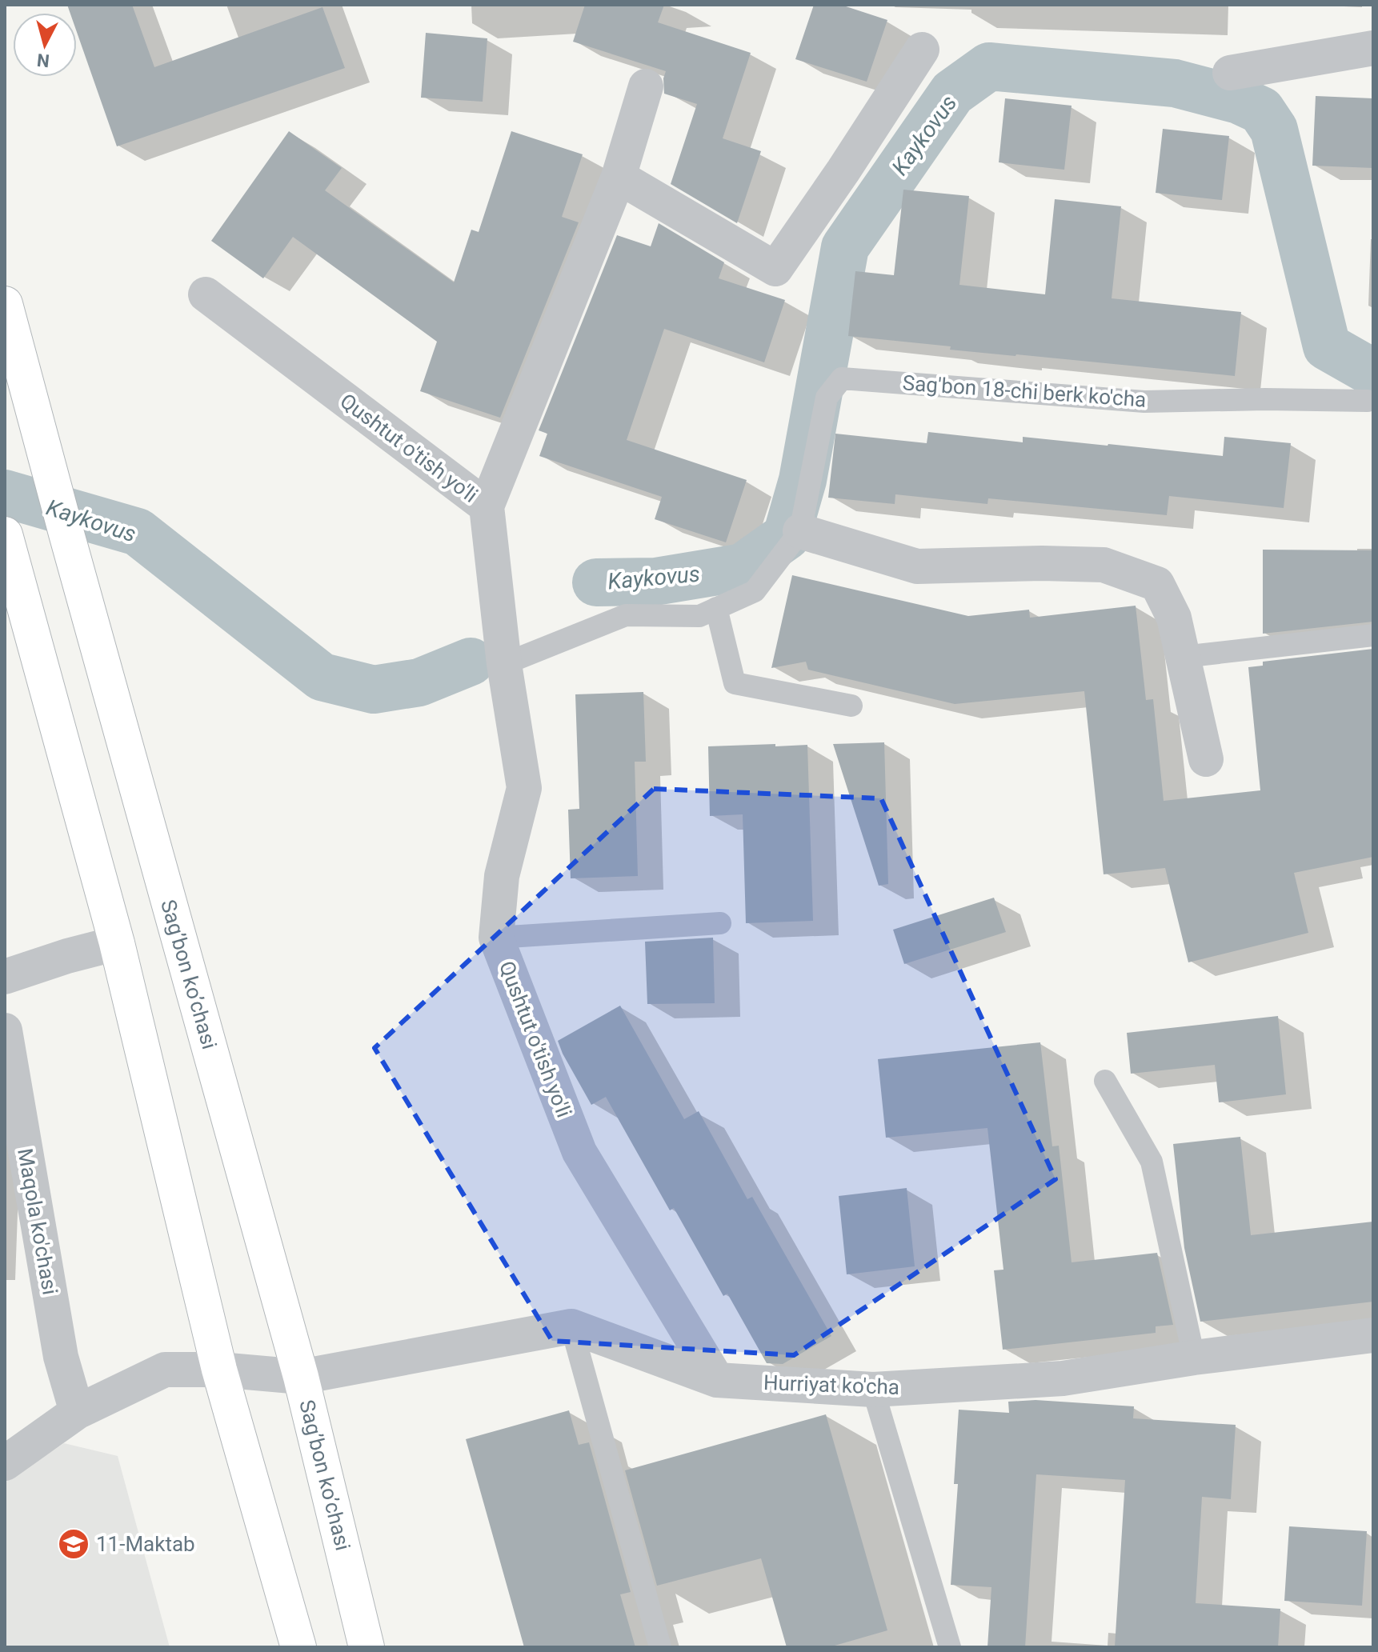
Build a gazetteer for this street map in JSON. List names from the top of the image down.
{
  "streets": {
    "main road": ["Sag’bon ko’chasi"],
    "street": ["Qushtut o'tish yo'li", "Maqola ko'chasi", "Hurriyat ko'cha"],
    "lane": ["Sag'bon 18-chi berk ko'cha"]
  },
  "crossings": [
    ["Qushtut o'tish yo'li", "Hurriyat ko'cha"]
  ],
  "water": ["Kaykovus"],
  "places": {
    "school or university": ["11-Maktab"]
  },
  "north": "bottom"
}
